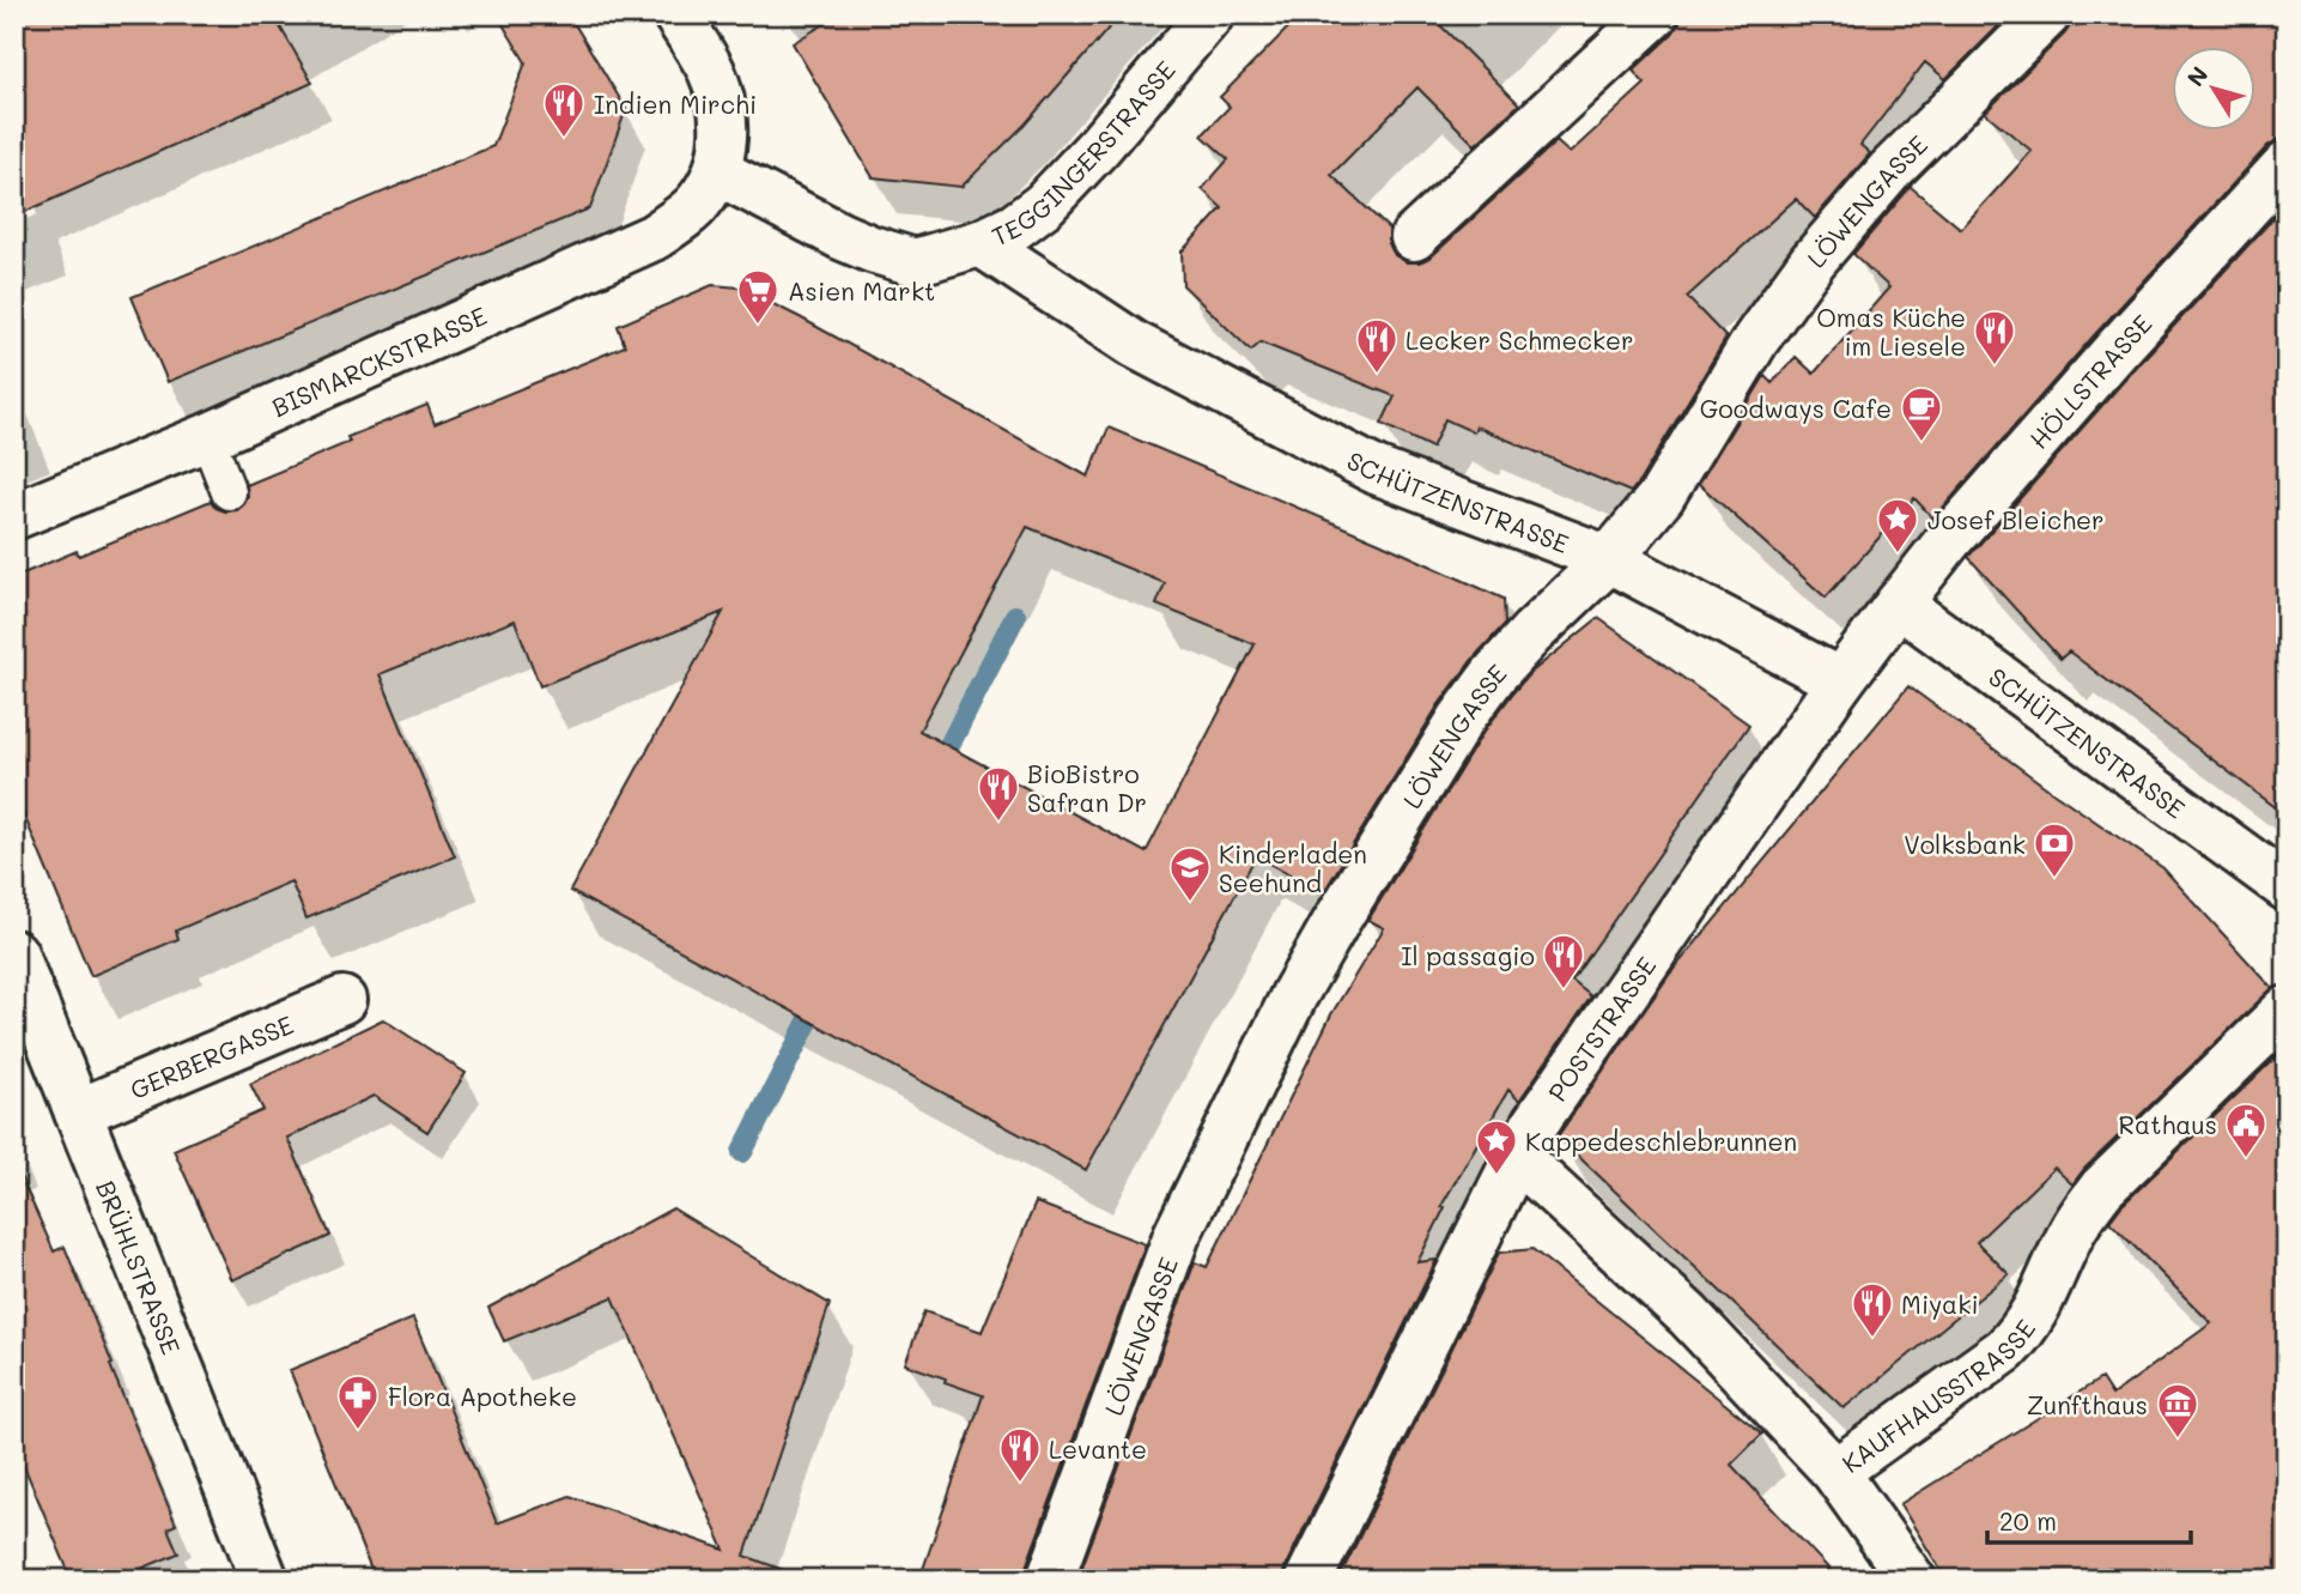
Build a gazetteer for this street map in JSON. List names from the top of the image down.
{
  "streets": {
    "street": [
      "TEGGINGERSTRASSE",
      "LÖWENGASSE",
      "BISMARCKSTRASSE",
      "HÖLLSTRASSE",
      "SCHÜTZENSTRASSE",
      "POSTSTRASSE",
      "GERBERGASSE",
      "BRÜHLSTRASSE",
      "KAUFHAUSSTRASSE"
    ]
  },
  "crossings": [
    ["TEGGINGERSTRASSE", "SCHÜTZENSTRASSE"],
    ["LÖWENGASSE", "SCHÜTZENSTRASSE"],
    ["HÖLLSTRASSE", "SCHÜTZENSTRASSE"],
    ["SCHÜTZENSTRASSE", "POSTSTRASSE"],
    ["POSTSTRASSE", "KAUFHAUSSTRASSE"],
    ["GERBERGASSE", "BRÜHLSTRASSE"]
  ],
  "places": {
    "restaurant": [
      "Indien Mirchi",
      "Omas Küche im Liesele",
      "Lecker Schmecker",
      "BioBistro Safran Dr",
      "Il passagio",
      "Miyaki",
      "Levante"
    ],
    "supermarket": ["Asien Markt"],
    "cafe": ["Goodways Cafe"],
    "place": ["Josef Bleicher", "Kappedeschlebrunnen"],
    "bank": ["Volksbank"],
    "school or university": ["Kinderladen Seehund"],
    "public building": ["Rathaus"],
    "pharmacy": ["Flora Apotheke"],
    "museum": ["Zunfthaus"]
  },
  "scale_bar": "20 m",
  "north": "top left"
}
